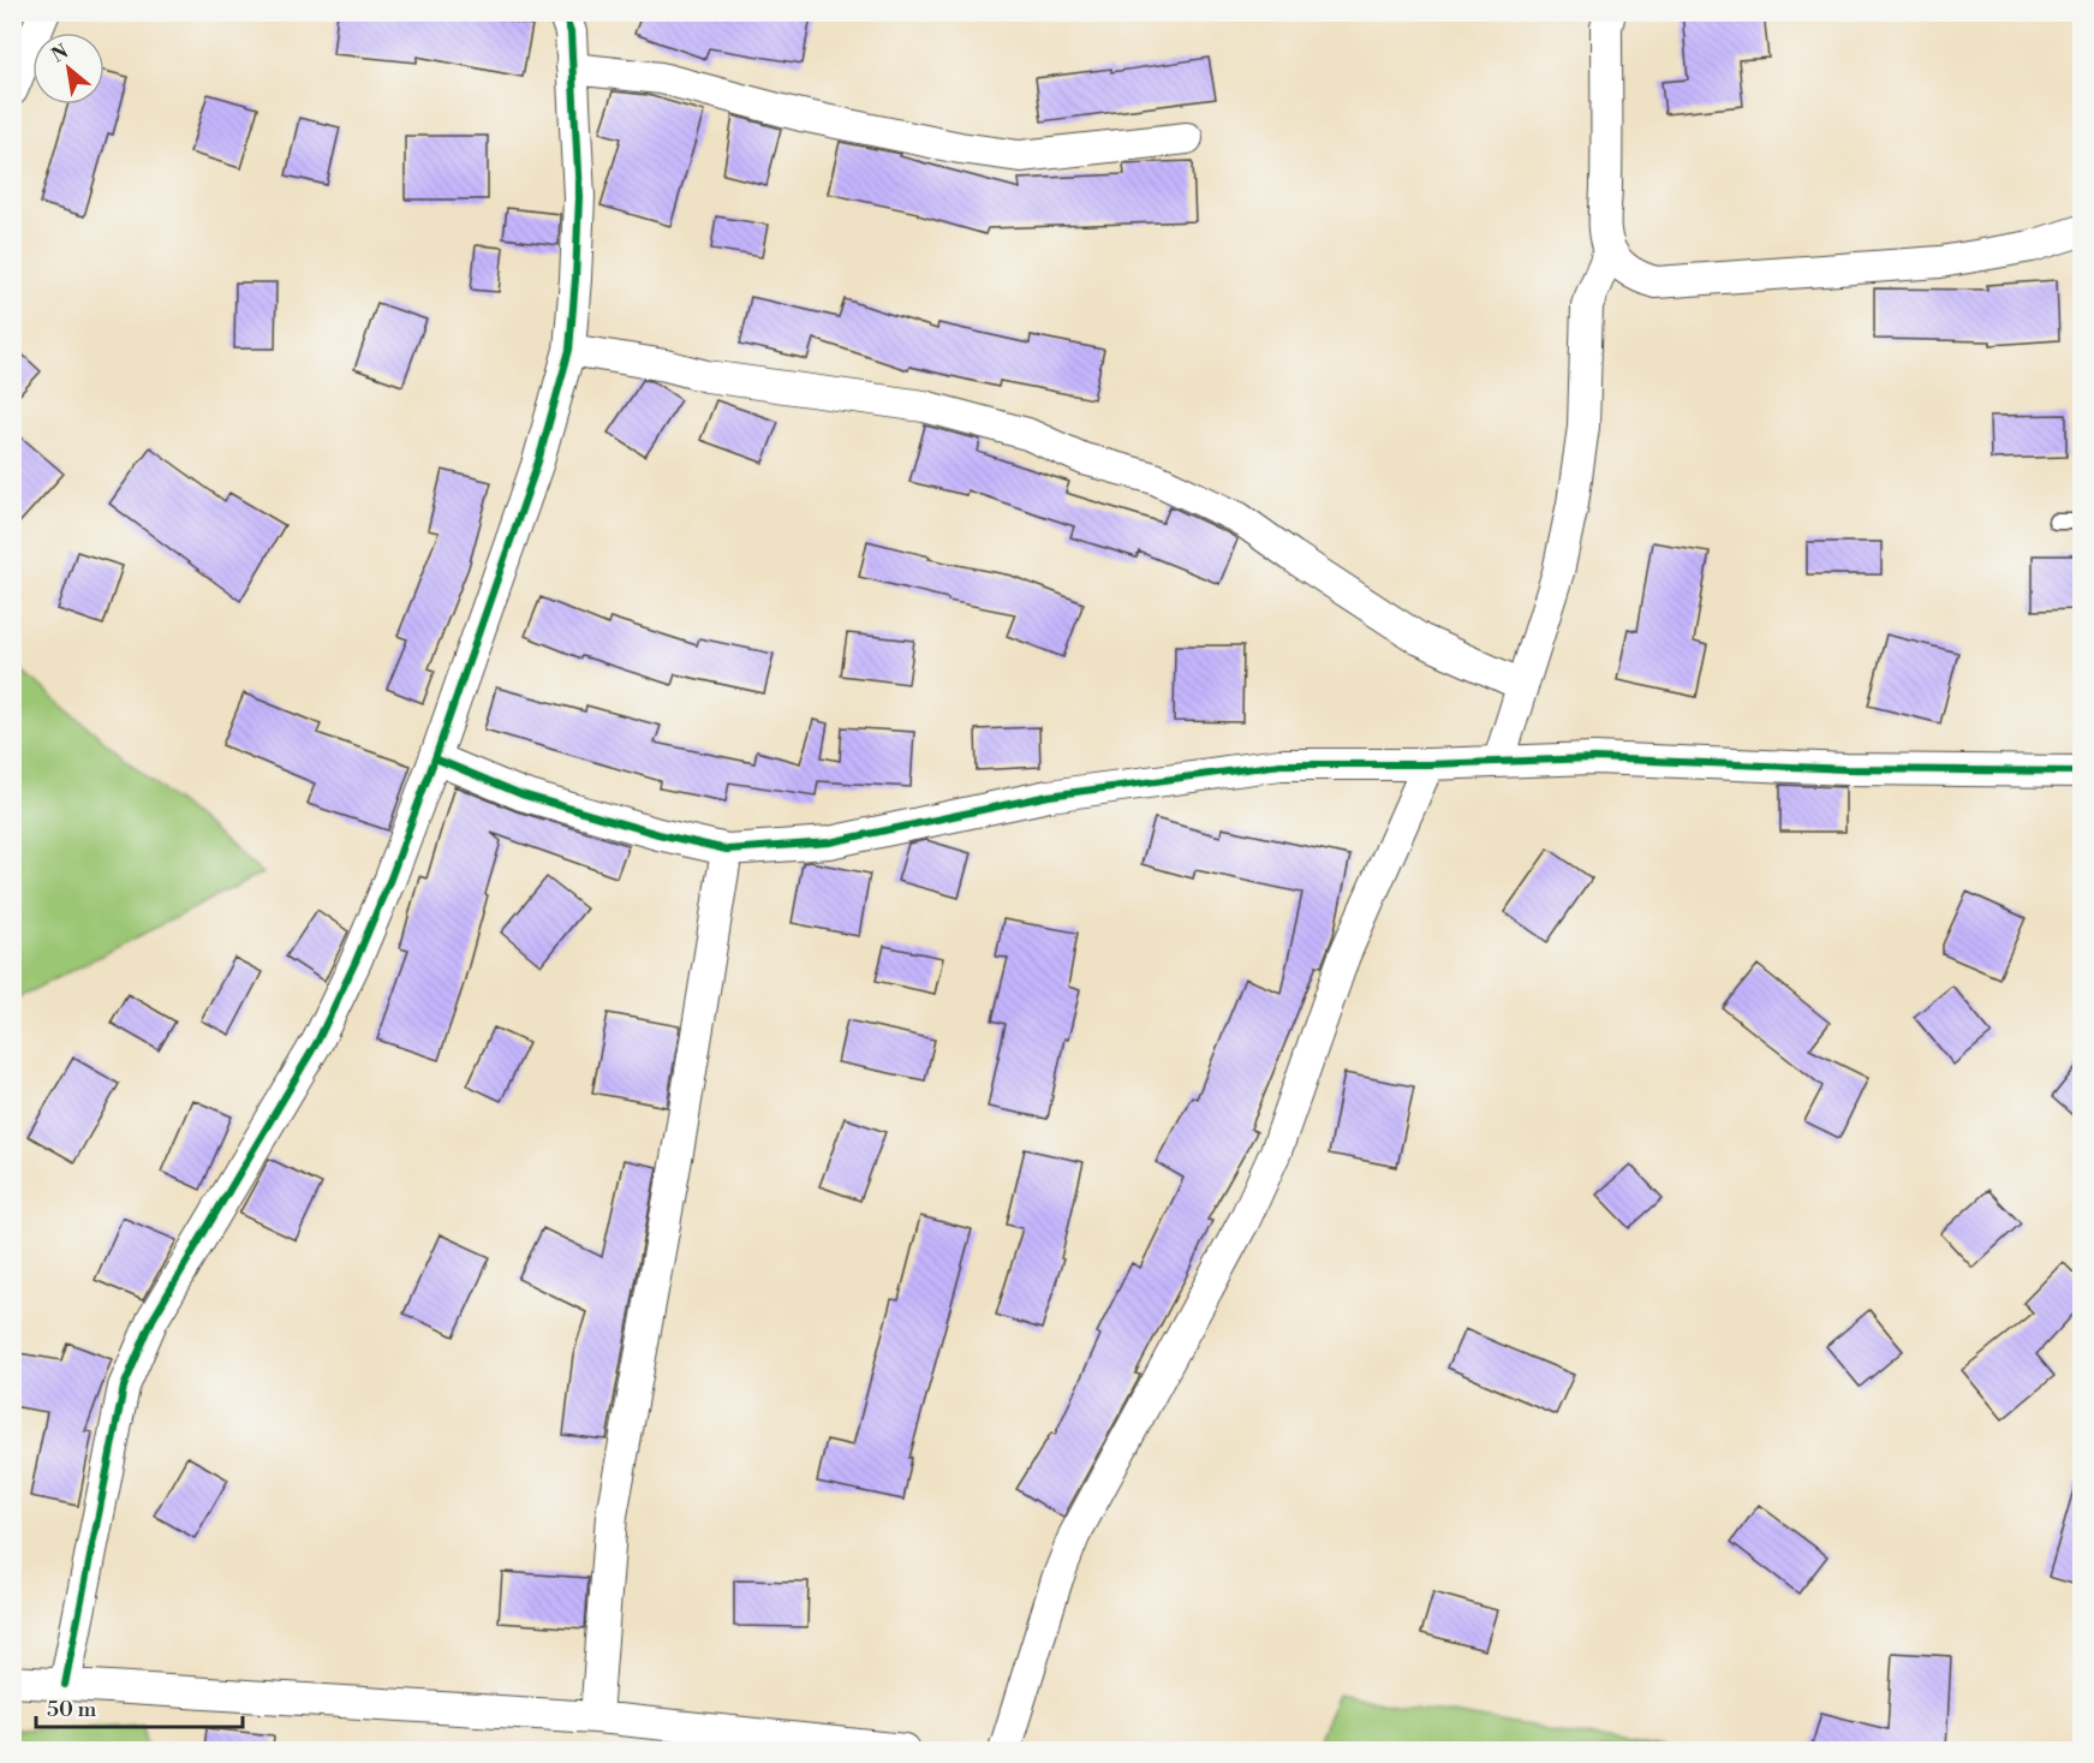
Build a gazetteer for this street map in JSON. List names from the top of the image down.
{
  "scale_bar": "50 m",
  "north": "top left"
}
